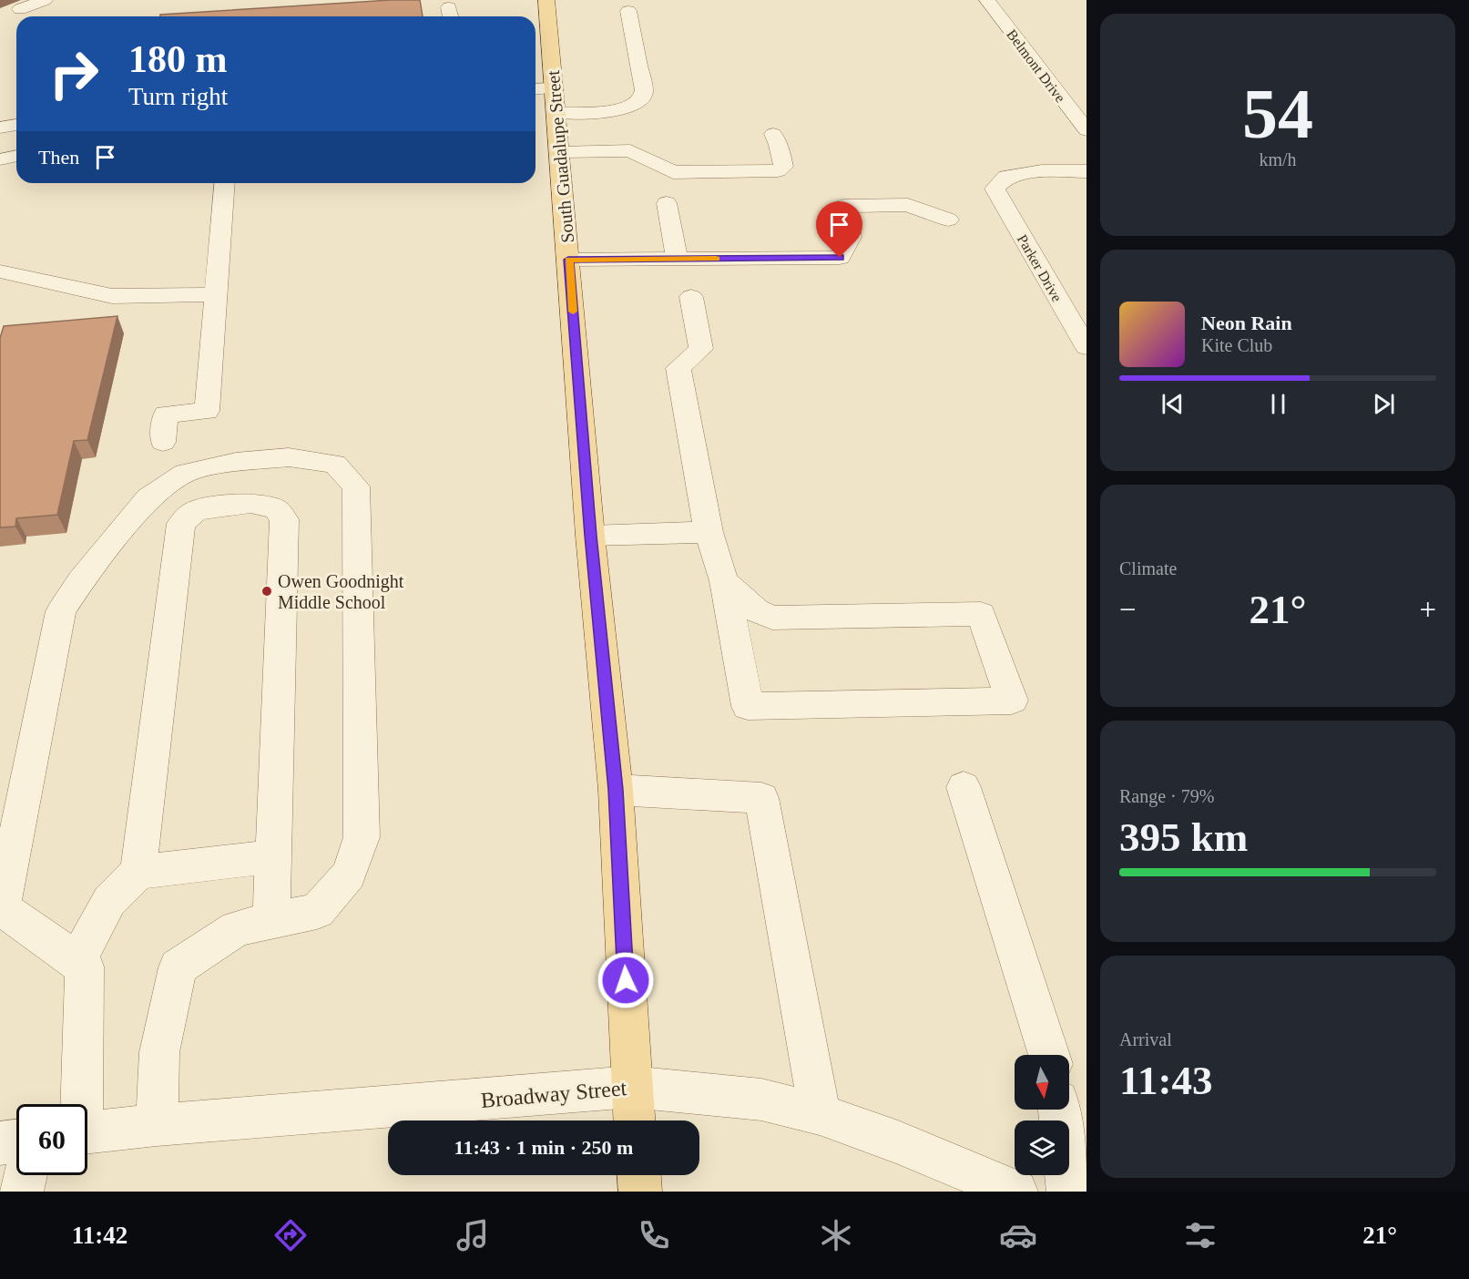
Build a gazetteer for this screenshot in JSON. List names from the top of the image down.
{
  "streets": {
    "main road": ["South Guadalupe Street"],
    "street": ["Belmont Drive", "Parker Drive", "Broadway Street"]
  },
  "crossings": [
    ["South Guadalupe Street", "Broadway Street"]
  ],
  "places": ["Owen Goodnight Middle School"],
  "north": "bottom",
  "page": {
    "tile": [
      ["54", "km/h"],
      "Climate",
      ["Range · 79%", "395 km"],
      ["Arrival", "11:43"]
    ],
    "turn": ["180 m", "Turn right"],
    "then": "Then",
    "song": ["Neon Rain", "Kite Club"],
    "heat": ["−", "21°", "+"],
    "limit": "60",
    "trip": "11:43 · 1 min · 250 m",
    "tabs": ["11:42", "21°"]
  }
}
